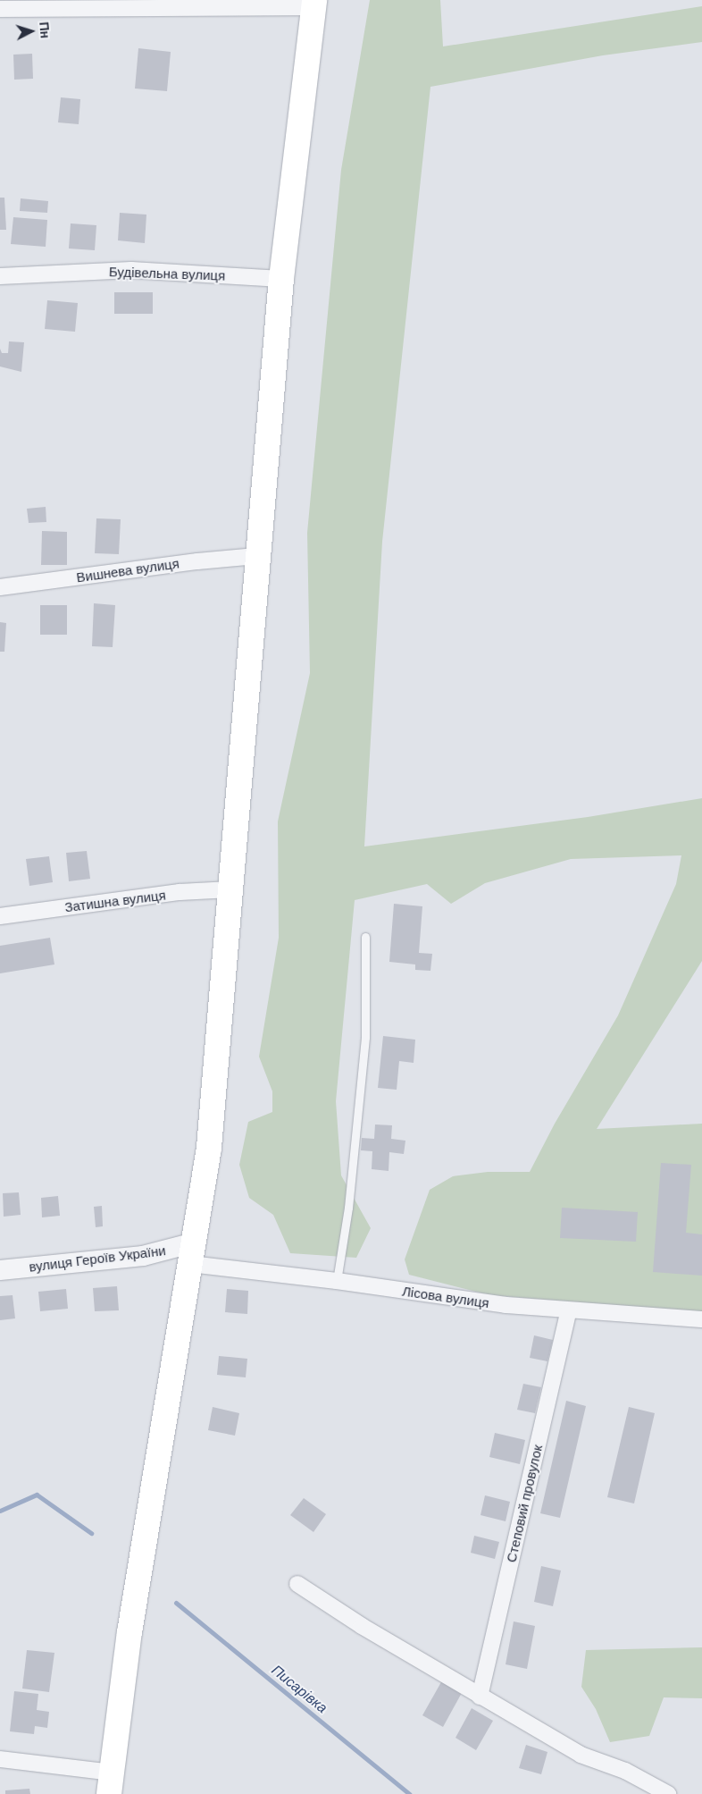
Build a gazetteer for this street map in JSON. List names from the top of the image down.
{
  "streets": {
    "street": [
      "Будівельна вулиця",
      "Вишнева вулиця",
      "Затишна вулиця",
      "вулиця Героїв України",
      "Лісова вулиця",
      "Степовий провулок"
    ]
  },
  "crossings": [
    ["вулиця Героїв України", "Лісова вулиця"],
    ["Лісова вулиця", "Степовий провулок"]
  ],
  "water": ["Писарівка"],
  "north": "right"
}
